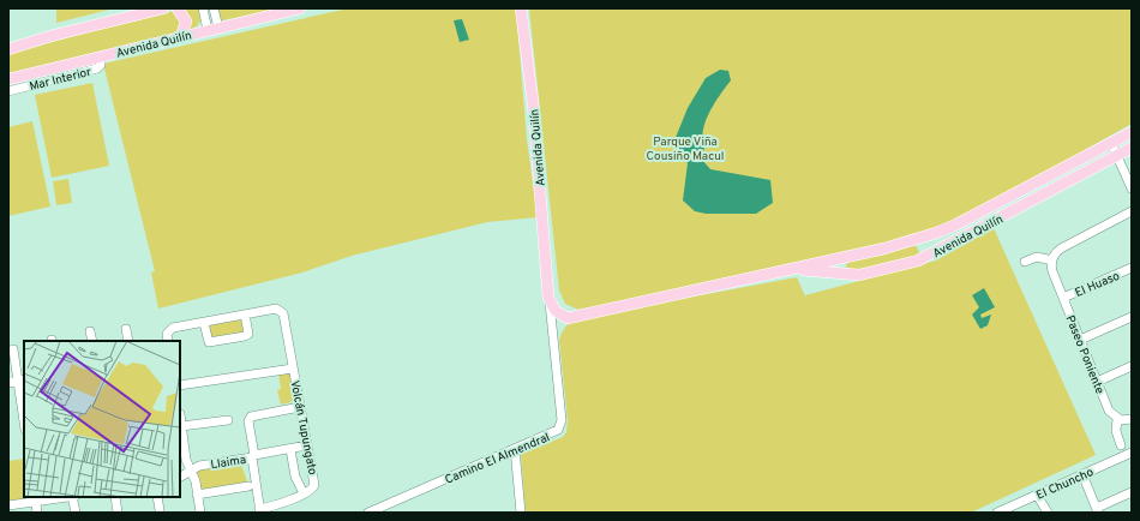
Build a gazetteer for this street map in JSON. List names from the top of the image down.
{
  "streets": {
    "main road": ["Avenida Quilín"],
    "street": [
      "Mar Interior",
      "El Huaso",
      "Paseo Poniente",
      "Volcán Tupungato",
      "Camino El Almendral",
      "Llaima",
      "El Chuncho"
    ]
  },
  "crossings": [
    ["Avenida Quilín", "Mar Interior"],
    ["Avenida Quilín", "Camino El Almendral"],
    ["El Huaso", "Paseo Poniente"],
    ["Volcán Tupungato", "Llaima"]
  ],
  "parks": ["Parque Viña Cousiño Macul"]
}
